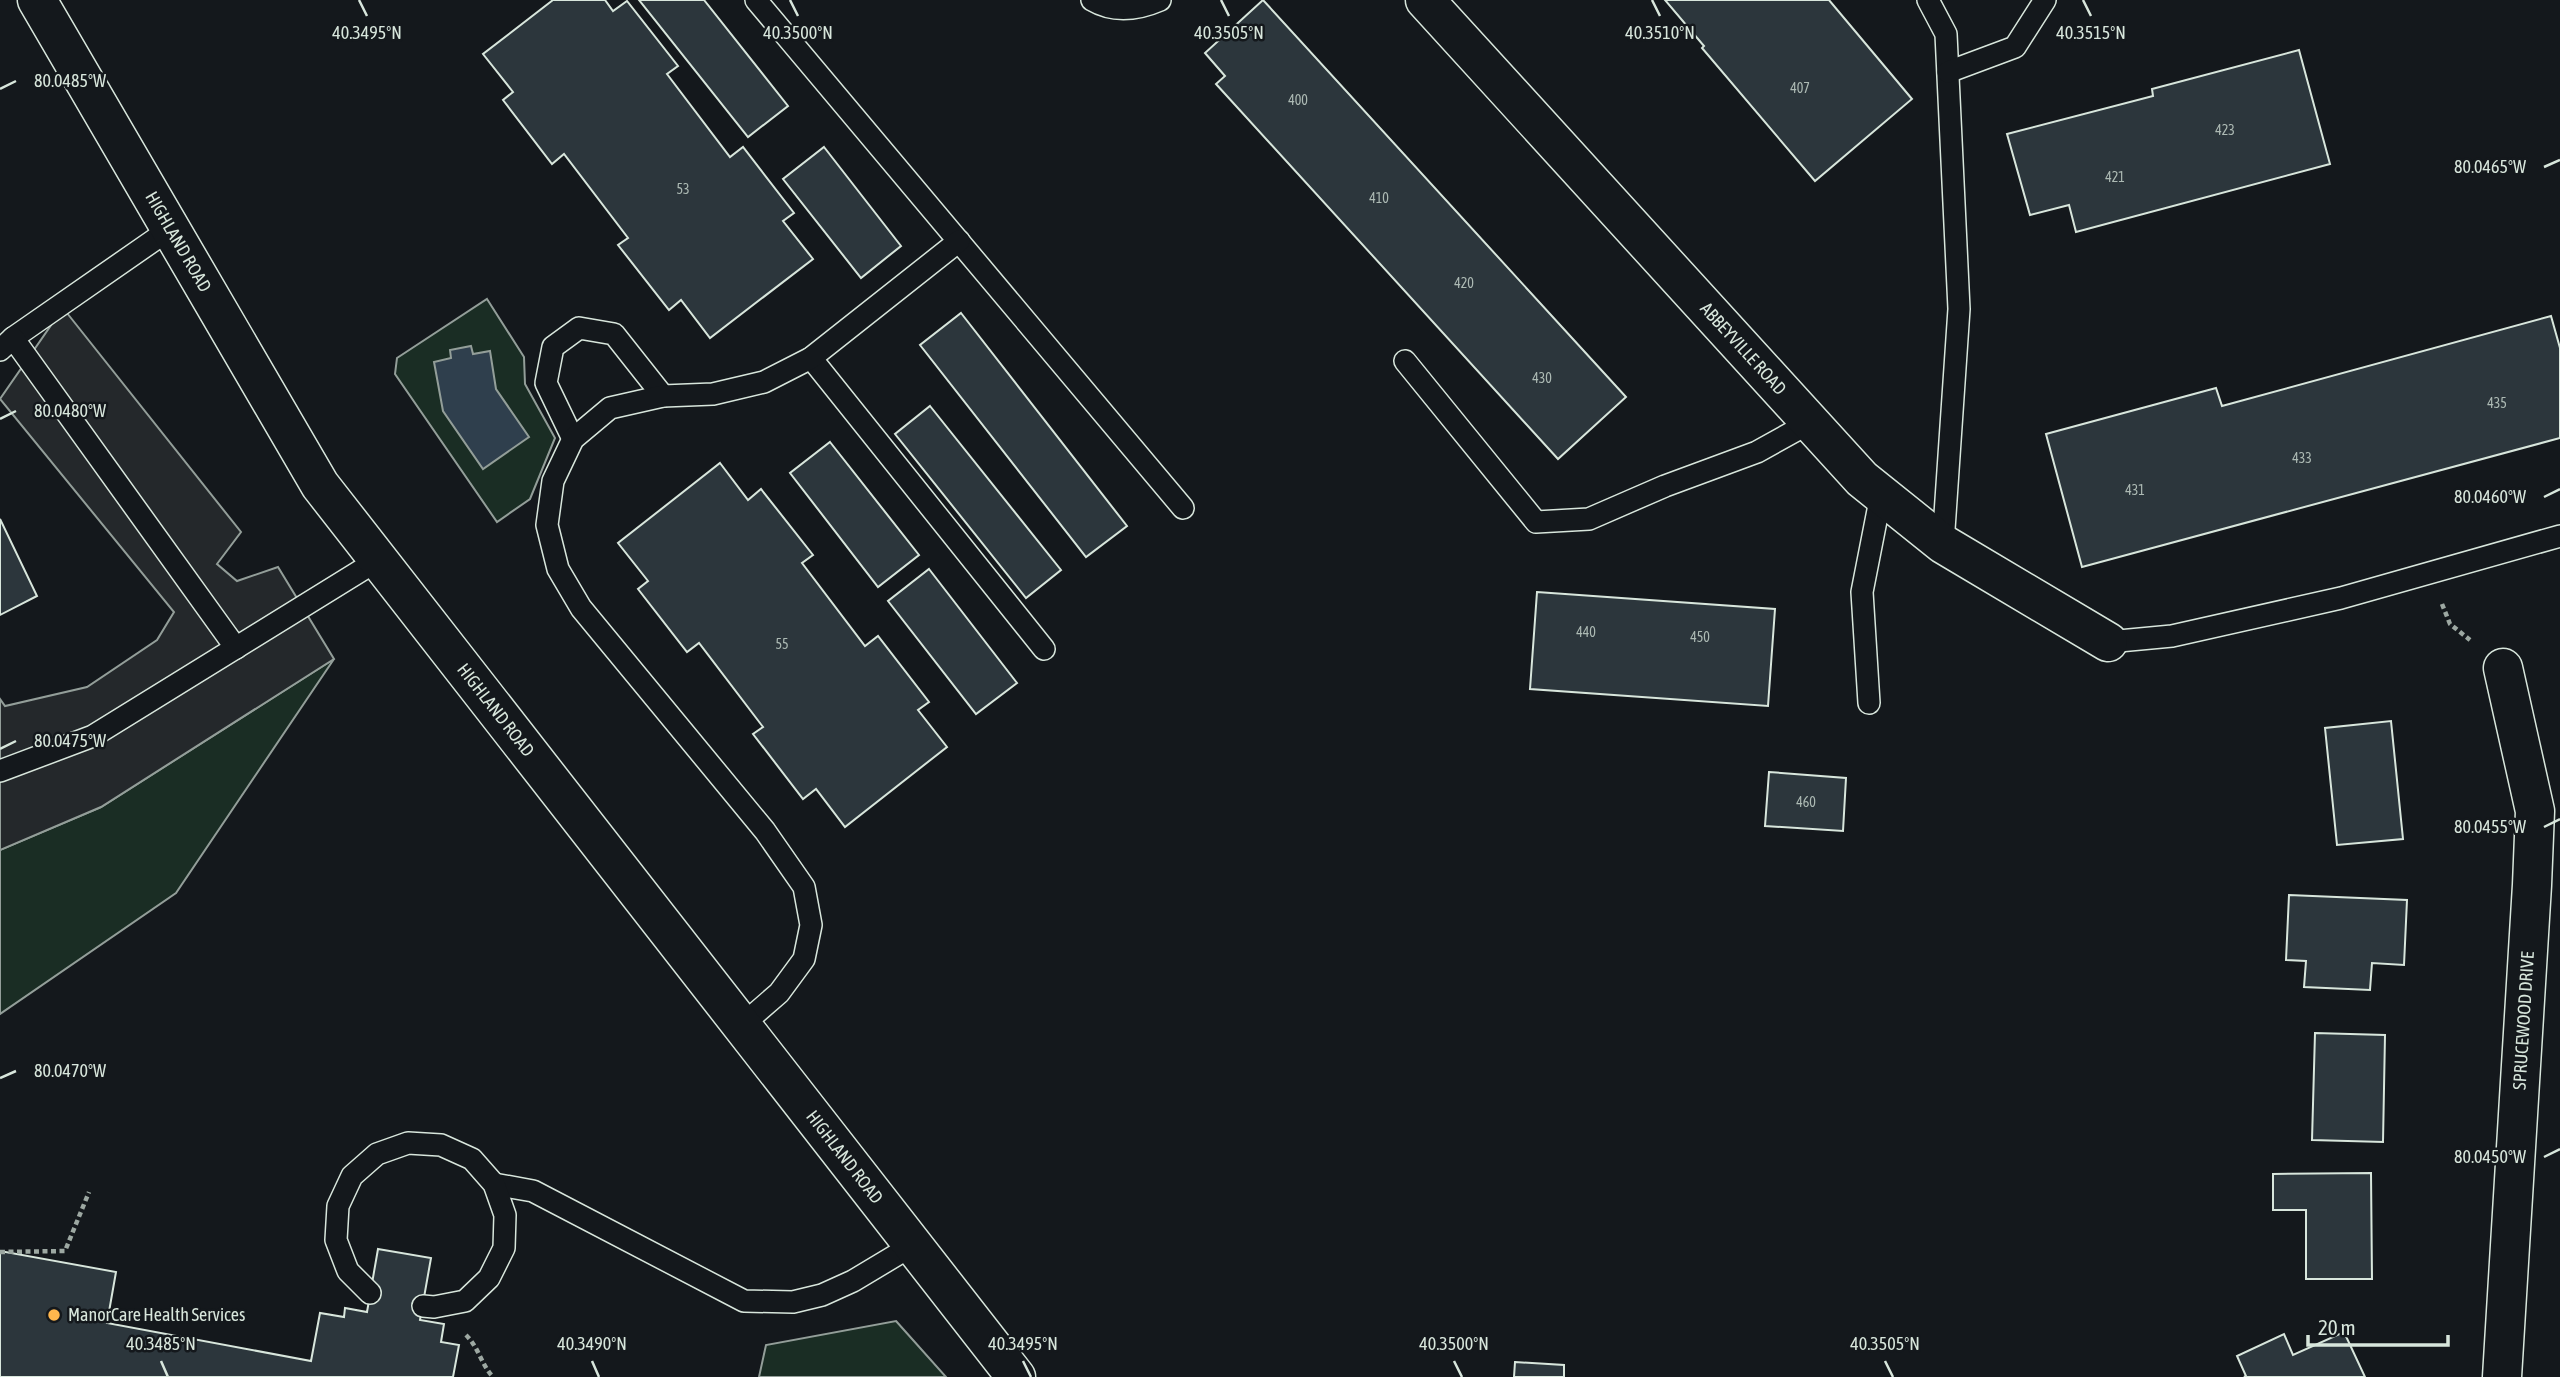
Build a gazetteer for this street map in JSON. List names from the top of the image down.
{
  "streets": {
    "street": ["HIGHLAND ROAD", "ABBEYVILLE ROAD", "SPRUCEWOOD DRIVE"]
  },
  "places": ["ManorCare Health Services"],
  "house_numbers": [
    "407",
    "400",
    "423",
    "421",
    "53",
    "410",
    "420",
    "430",
    "435",
    "433",
    "431",
    "440",
    "450",
    "55",
    "460"
  ],
  "scale_bar": "20 m",
  "coordinates": [
    "40.3495°N",
    "40.3500°N",
    "40.3505°N",
    "40.3510°N",
    "40.3515°N",
    "80.0485°W",
    "80.0465°W",
    "80.0480°W",
    "80.0460°W",
    "80.0475°W",
    "80.0455°W",
    "80.0470°W",
    "80.0450°W",
    "40.3485°N",
    "40.3490°N"
  ]
}
